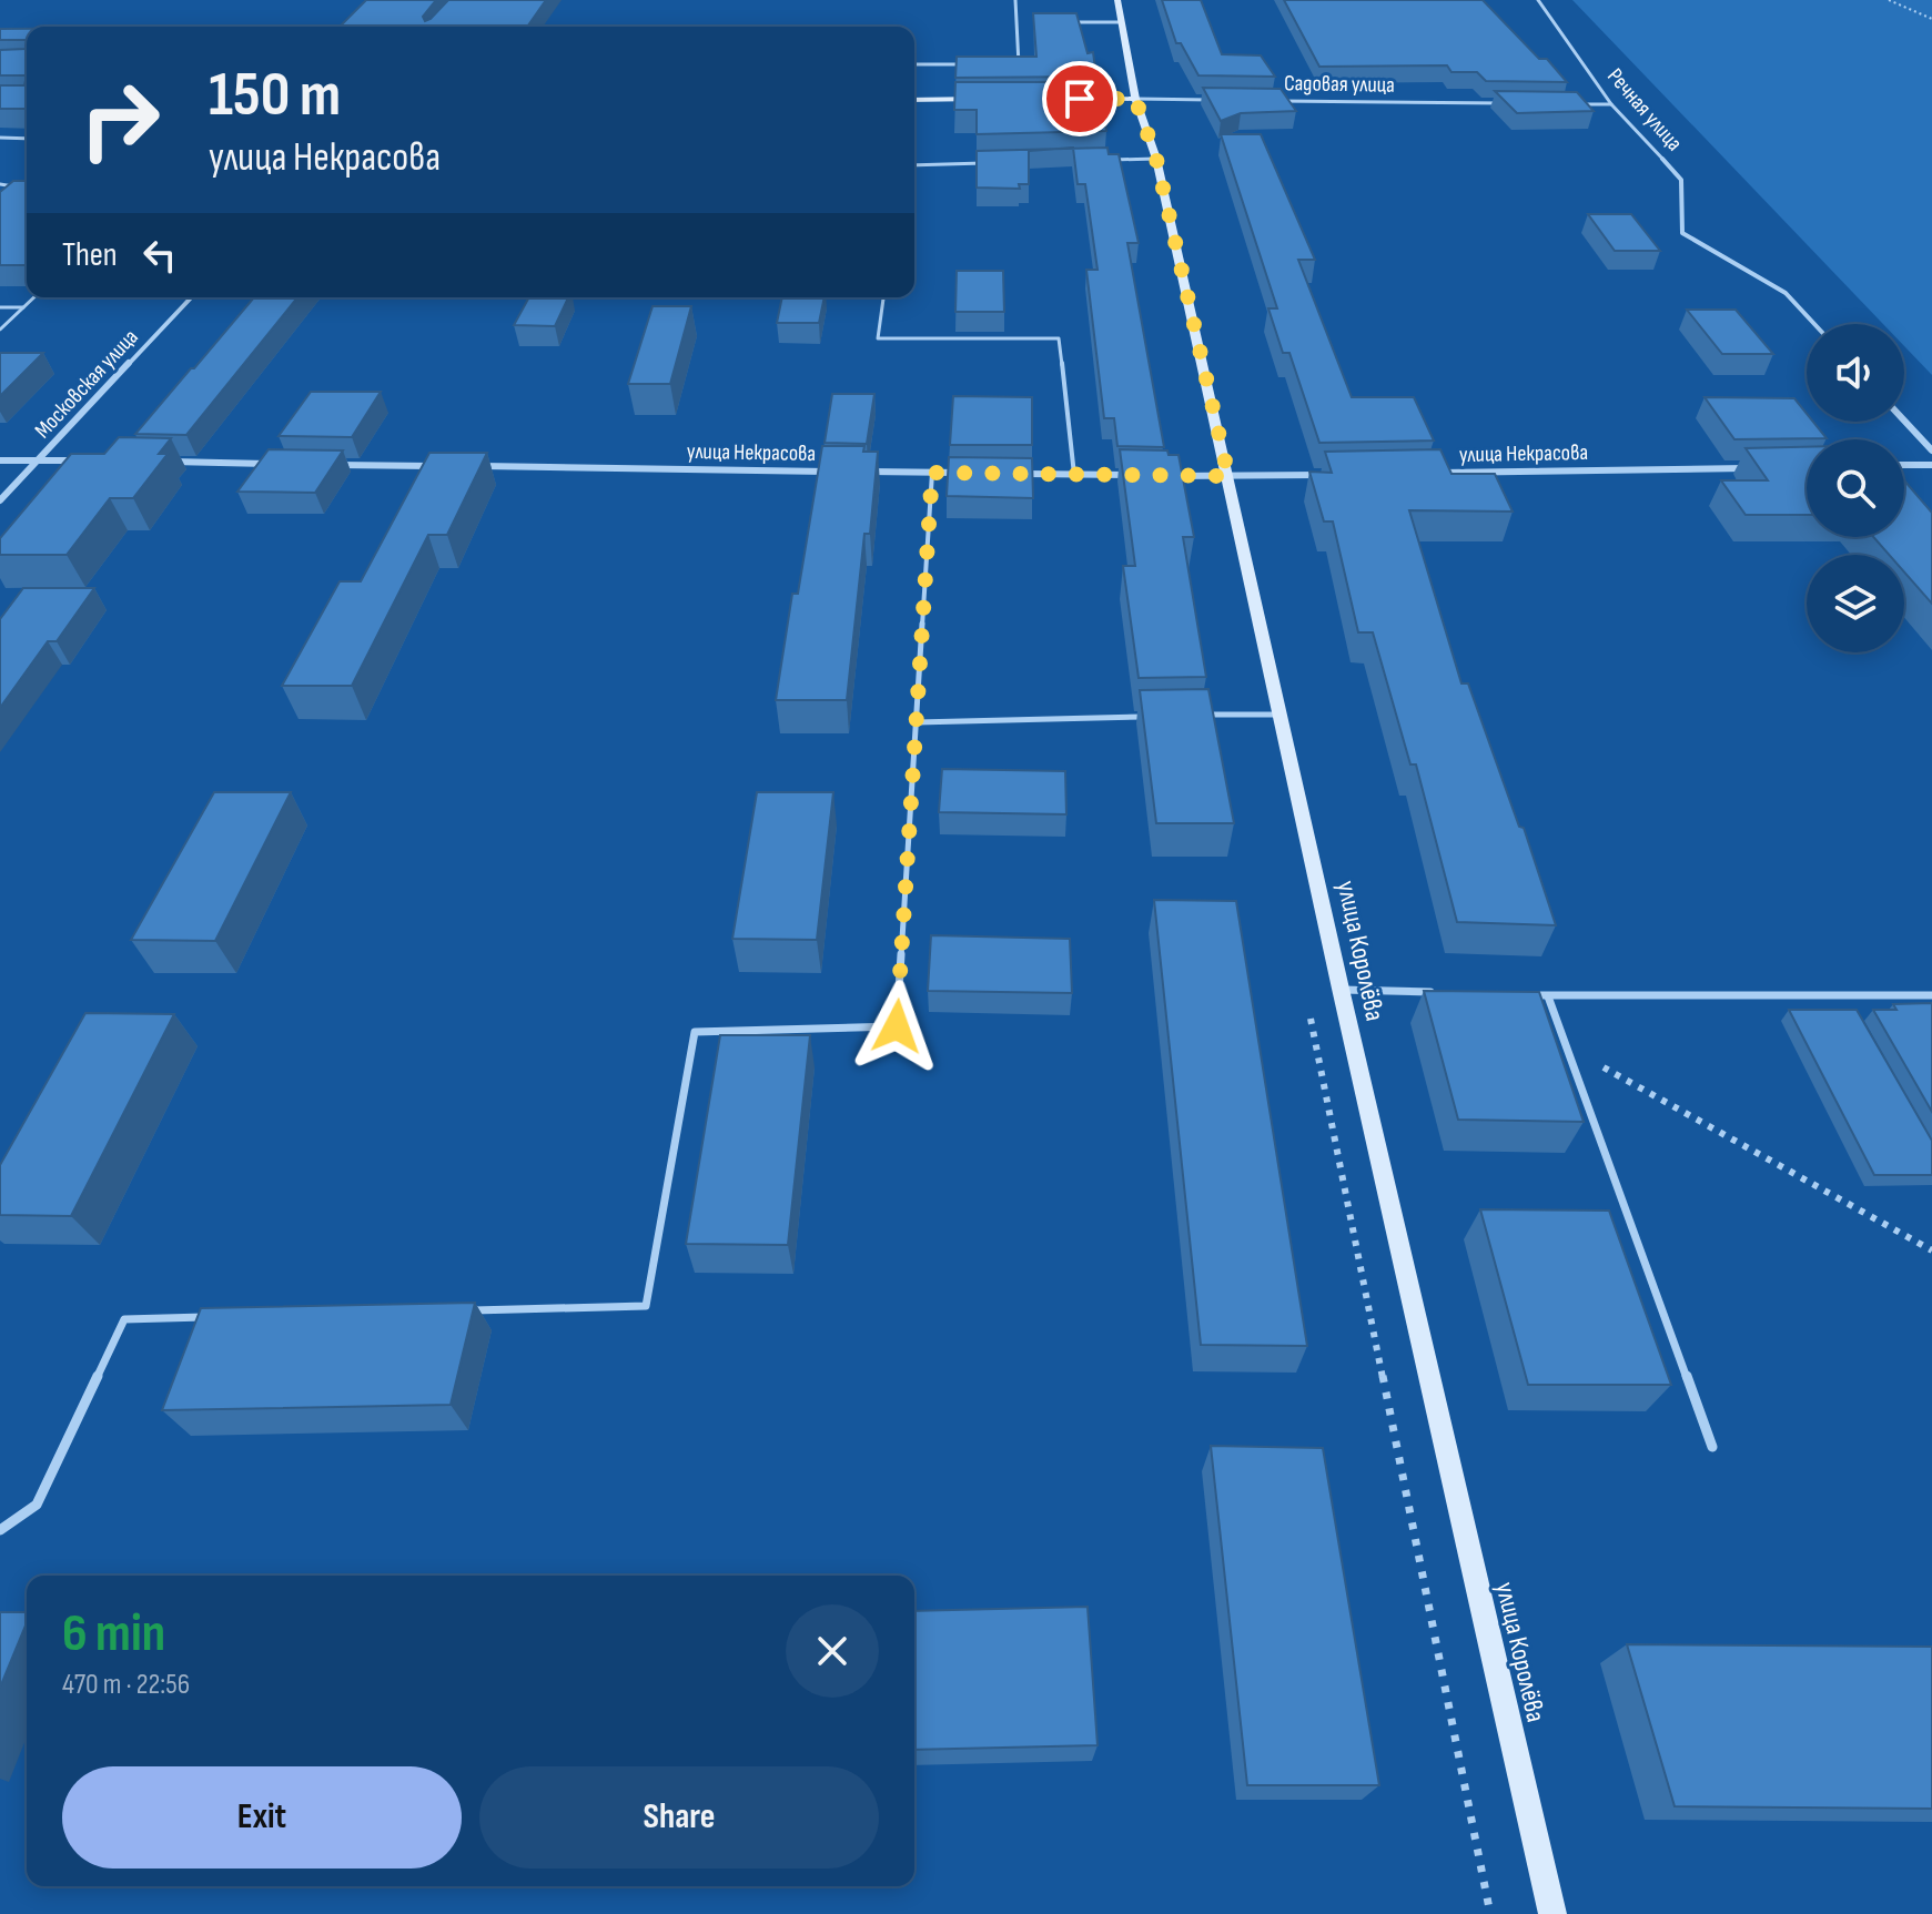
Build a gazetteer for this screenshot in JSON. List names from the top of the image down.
{
  "streets": {
    "street": [
      "Садовая улица",
      "Речная улица",
      "Московская улица",
      "улица Некрасова",
      "улица Королёва"
    ]
  },
  "page": {
    "turn": ["150 m", "улица Некрасова"],
    "then": "Then",
    "heading": ["6 min", "470 m · 22:56"],
    "buttons": ["Exit", "Share"]
  }
}
